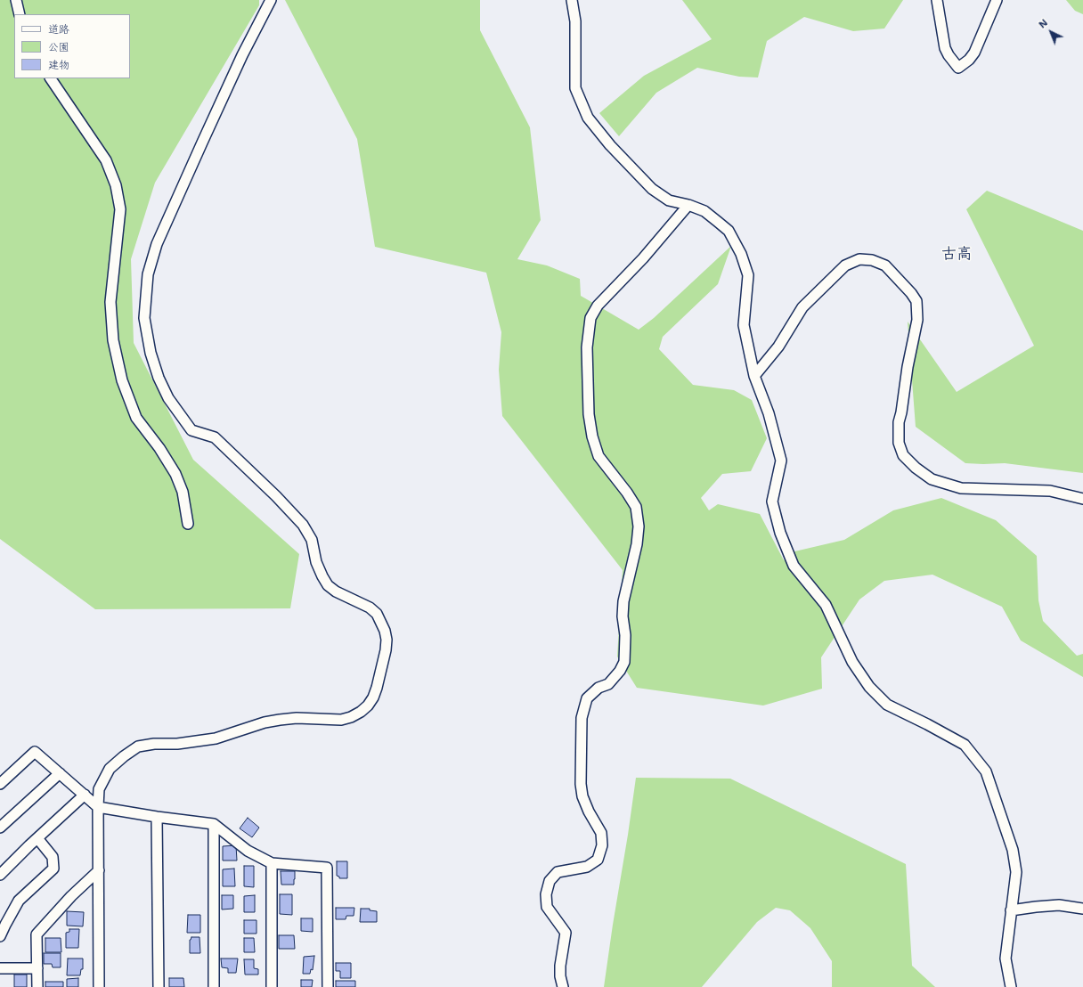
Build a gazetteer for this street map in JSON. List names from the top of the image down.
{
  "districts": ["古高"],
  "legend": ["道路", "公園", "建物"],
  "north": "top left"
}
